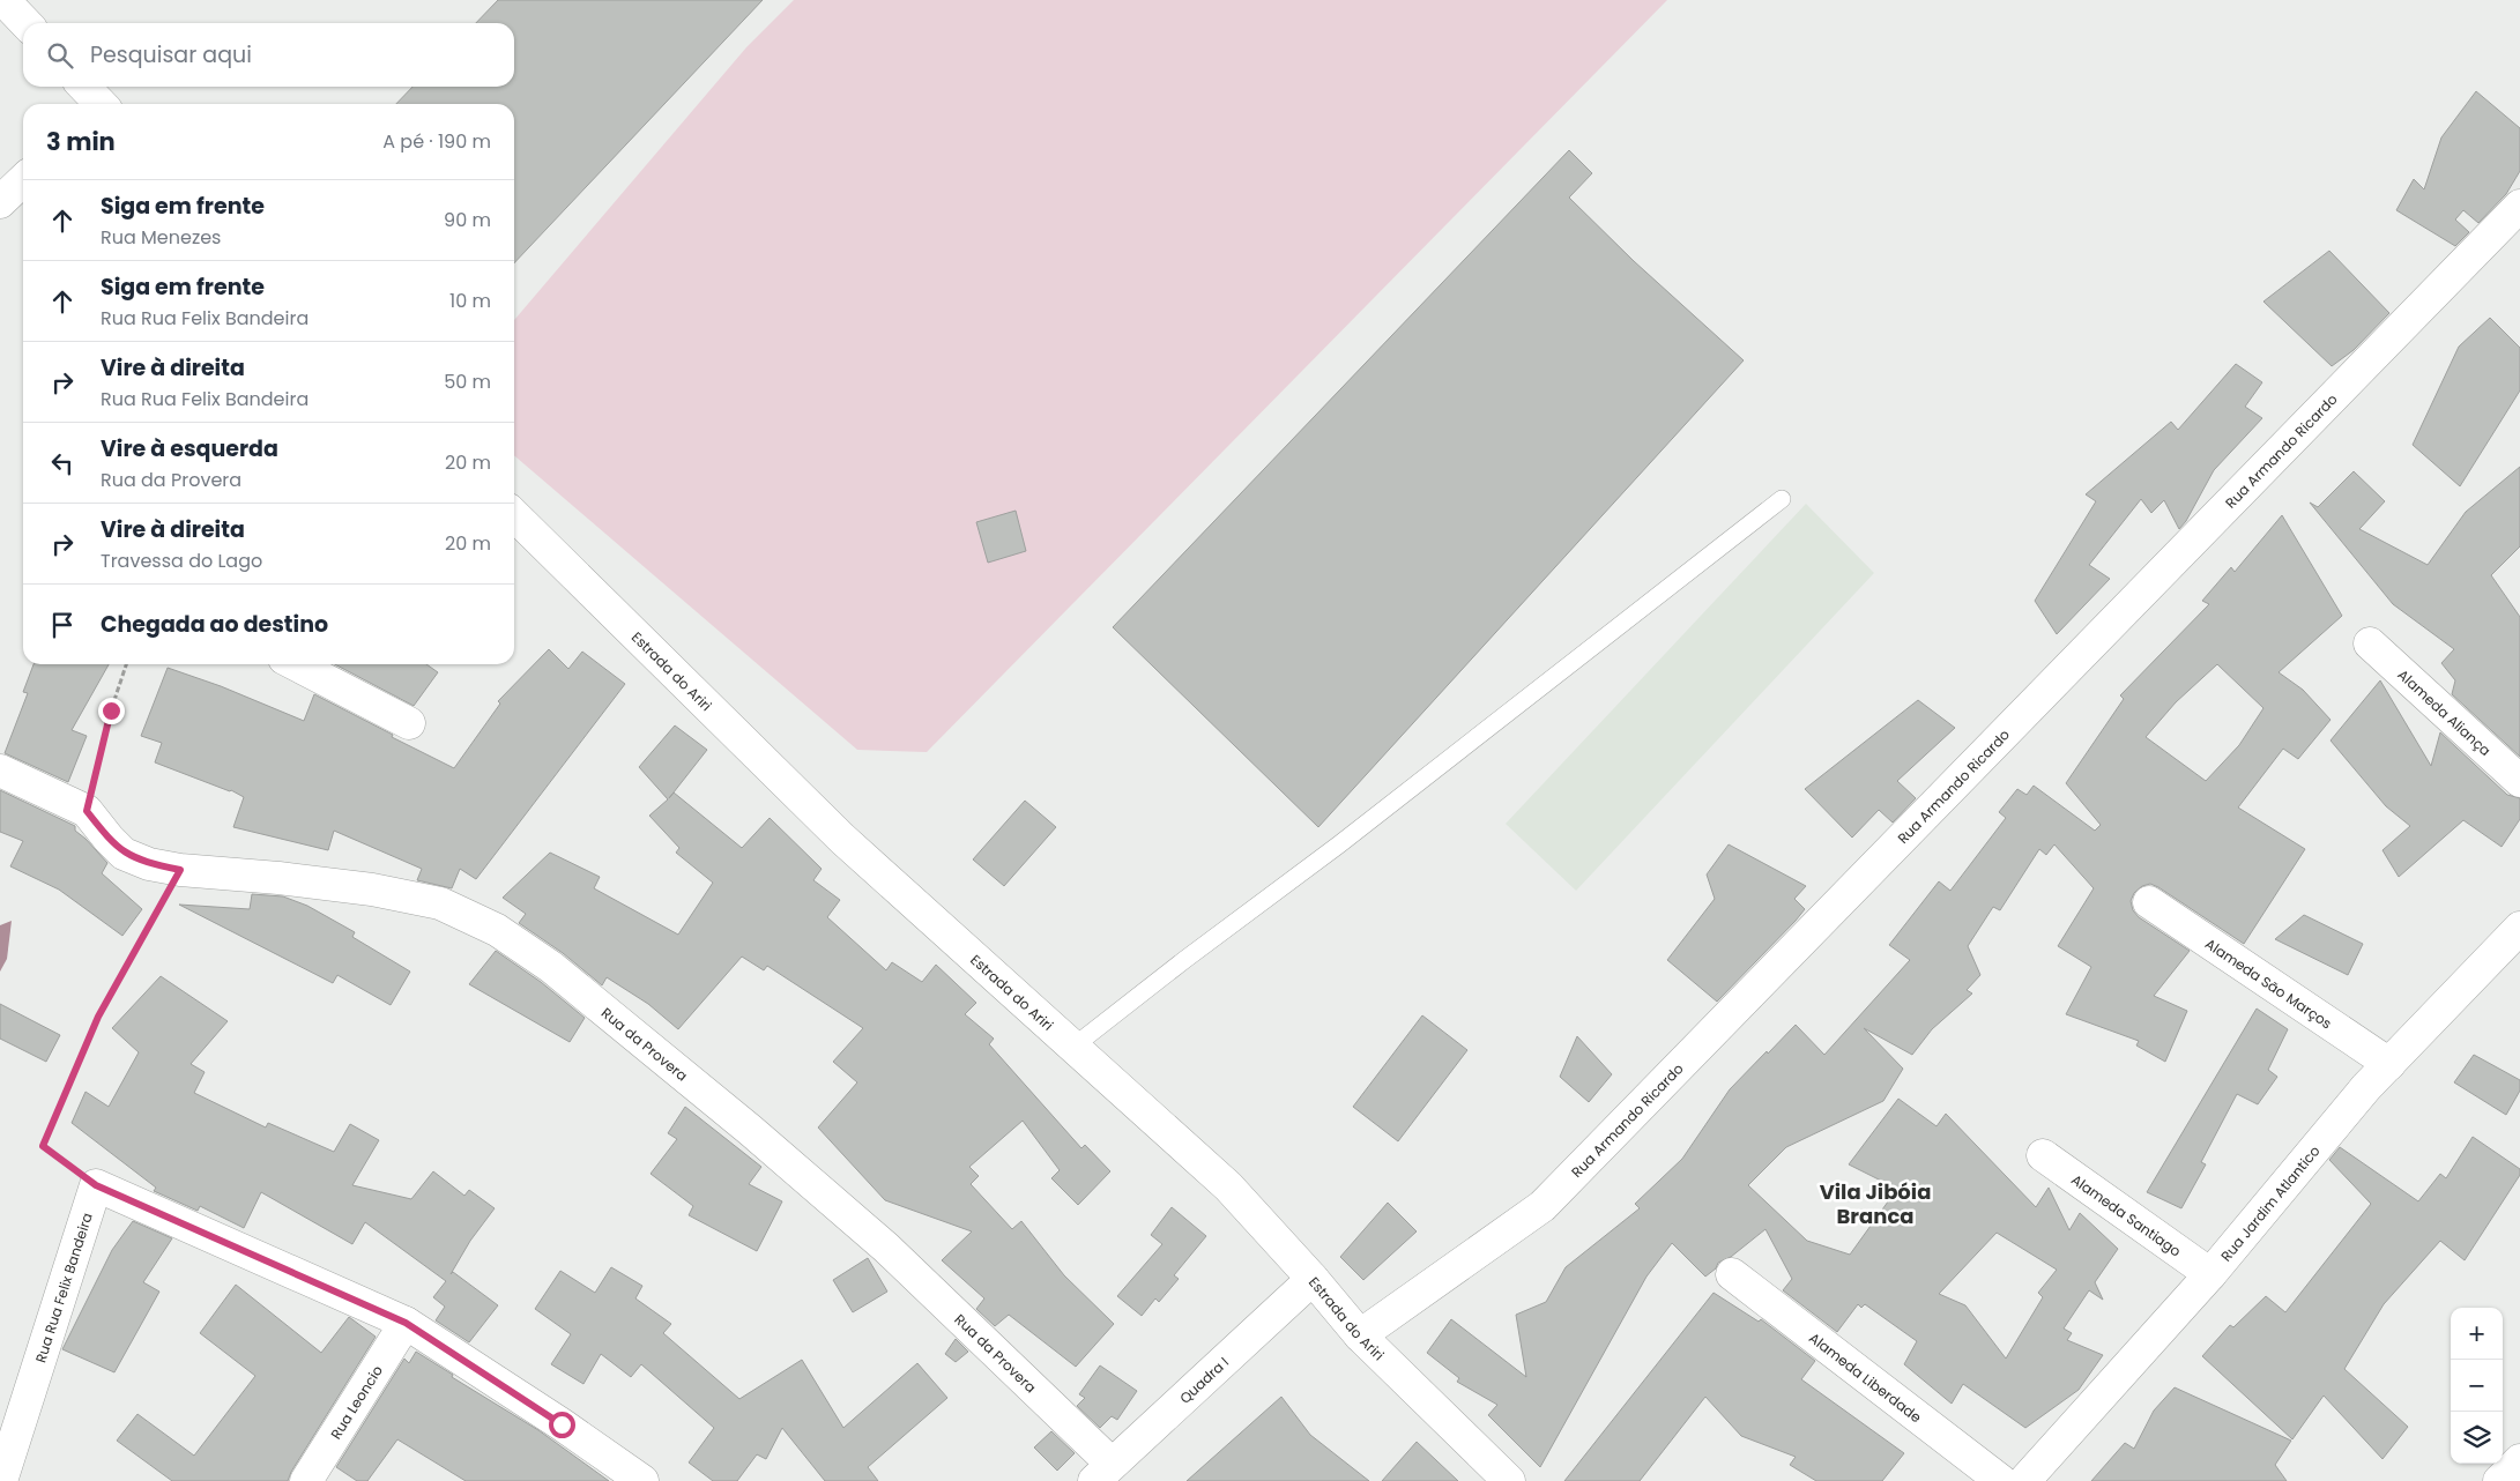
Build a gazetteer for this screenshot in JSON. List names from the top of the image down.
{
  "streets": {
    "street": [
      "Rua Armando Ricardo",
      "Estrada do Ariri",
      "Alameda Aliança",
      "Alameda São Marços",
      "Rua da Provera",
      "Rua Jardim Atlantico",
      "Alameda Santiago",
      "Rua Rua Felix Bandeira",
      "Alameda Liberdade",
      "Quadra I",
      "Rua Leoncio"
    ]
  },
  "crossings": [
    ["Rua Armando Ricardo", "Estrada do Ariri"],
    ["Estrada do Ariri", "Quadra I"],
    ["Alameda São Marços", "Rua Jardim Atlantico"],
    ["Rua da Provera", "Quadra I"],
    ["Rua Jardim Atlantico", "Alameda Santiago"]
  ],
  "districts": ["Vila Jibóia Branca"],
  "page": {
    "search": "Pesquisar aqui",
    "heading": ["3 min", "A pé · 190 m"],
    "list": [
      ["Siga em frente", "Rua Menezes", "90 m"],
      ["Siga em frente", "Rua Rua Felix Bandeira", "10 m"],
      ["Vire à direita", "Rua Rua Felix Bandeira", "50 m"],
      ["Vire à esquerda", "Rua da Provera", "20 m"],
      ["Vire à direita", "Travessa do Lago", "20 m"],
      "Chegada ao destino"
    ],
    "map_buttons": ["+", "−"]
  }
}
